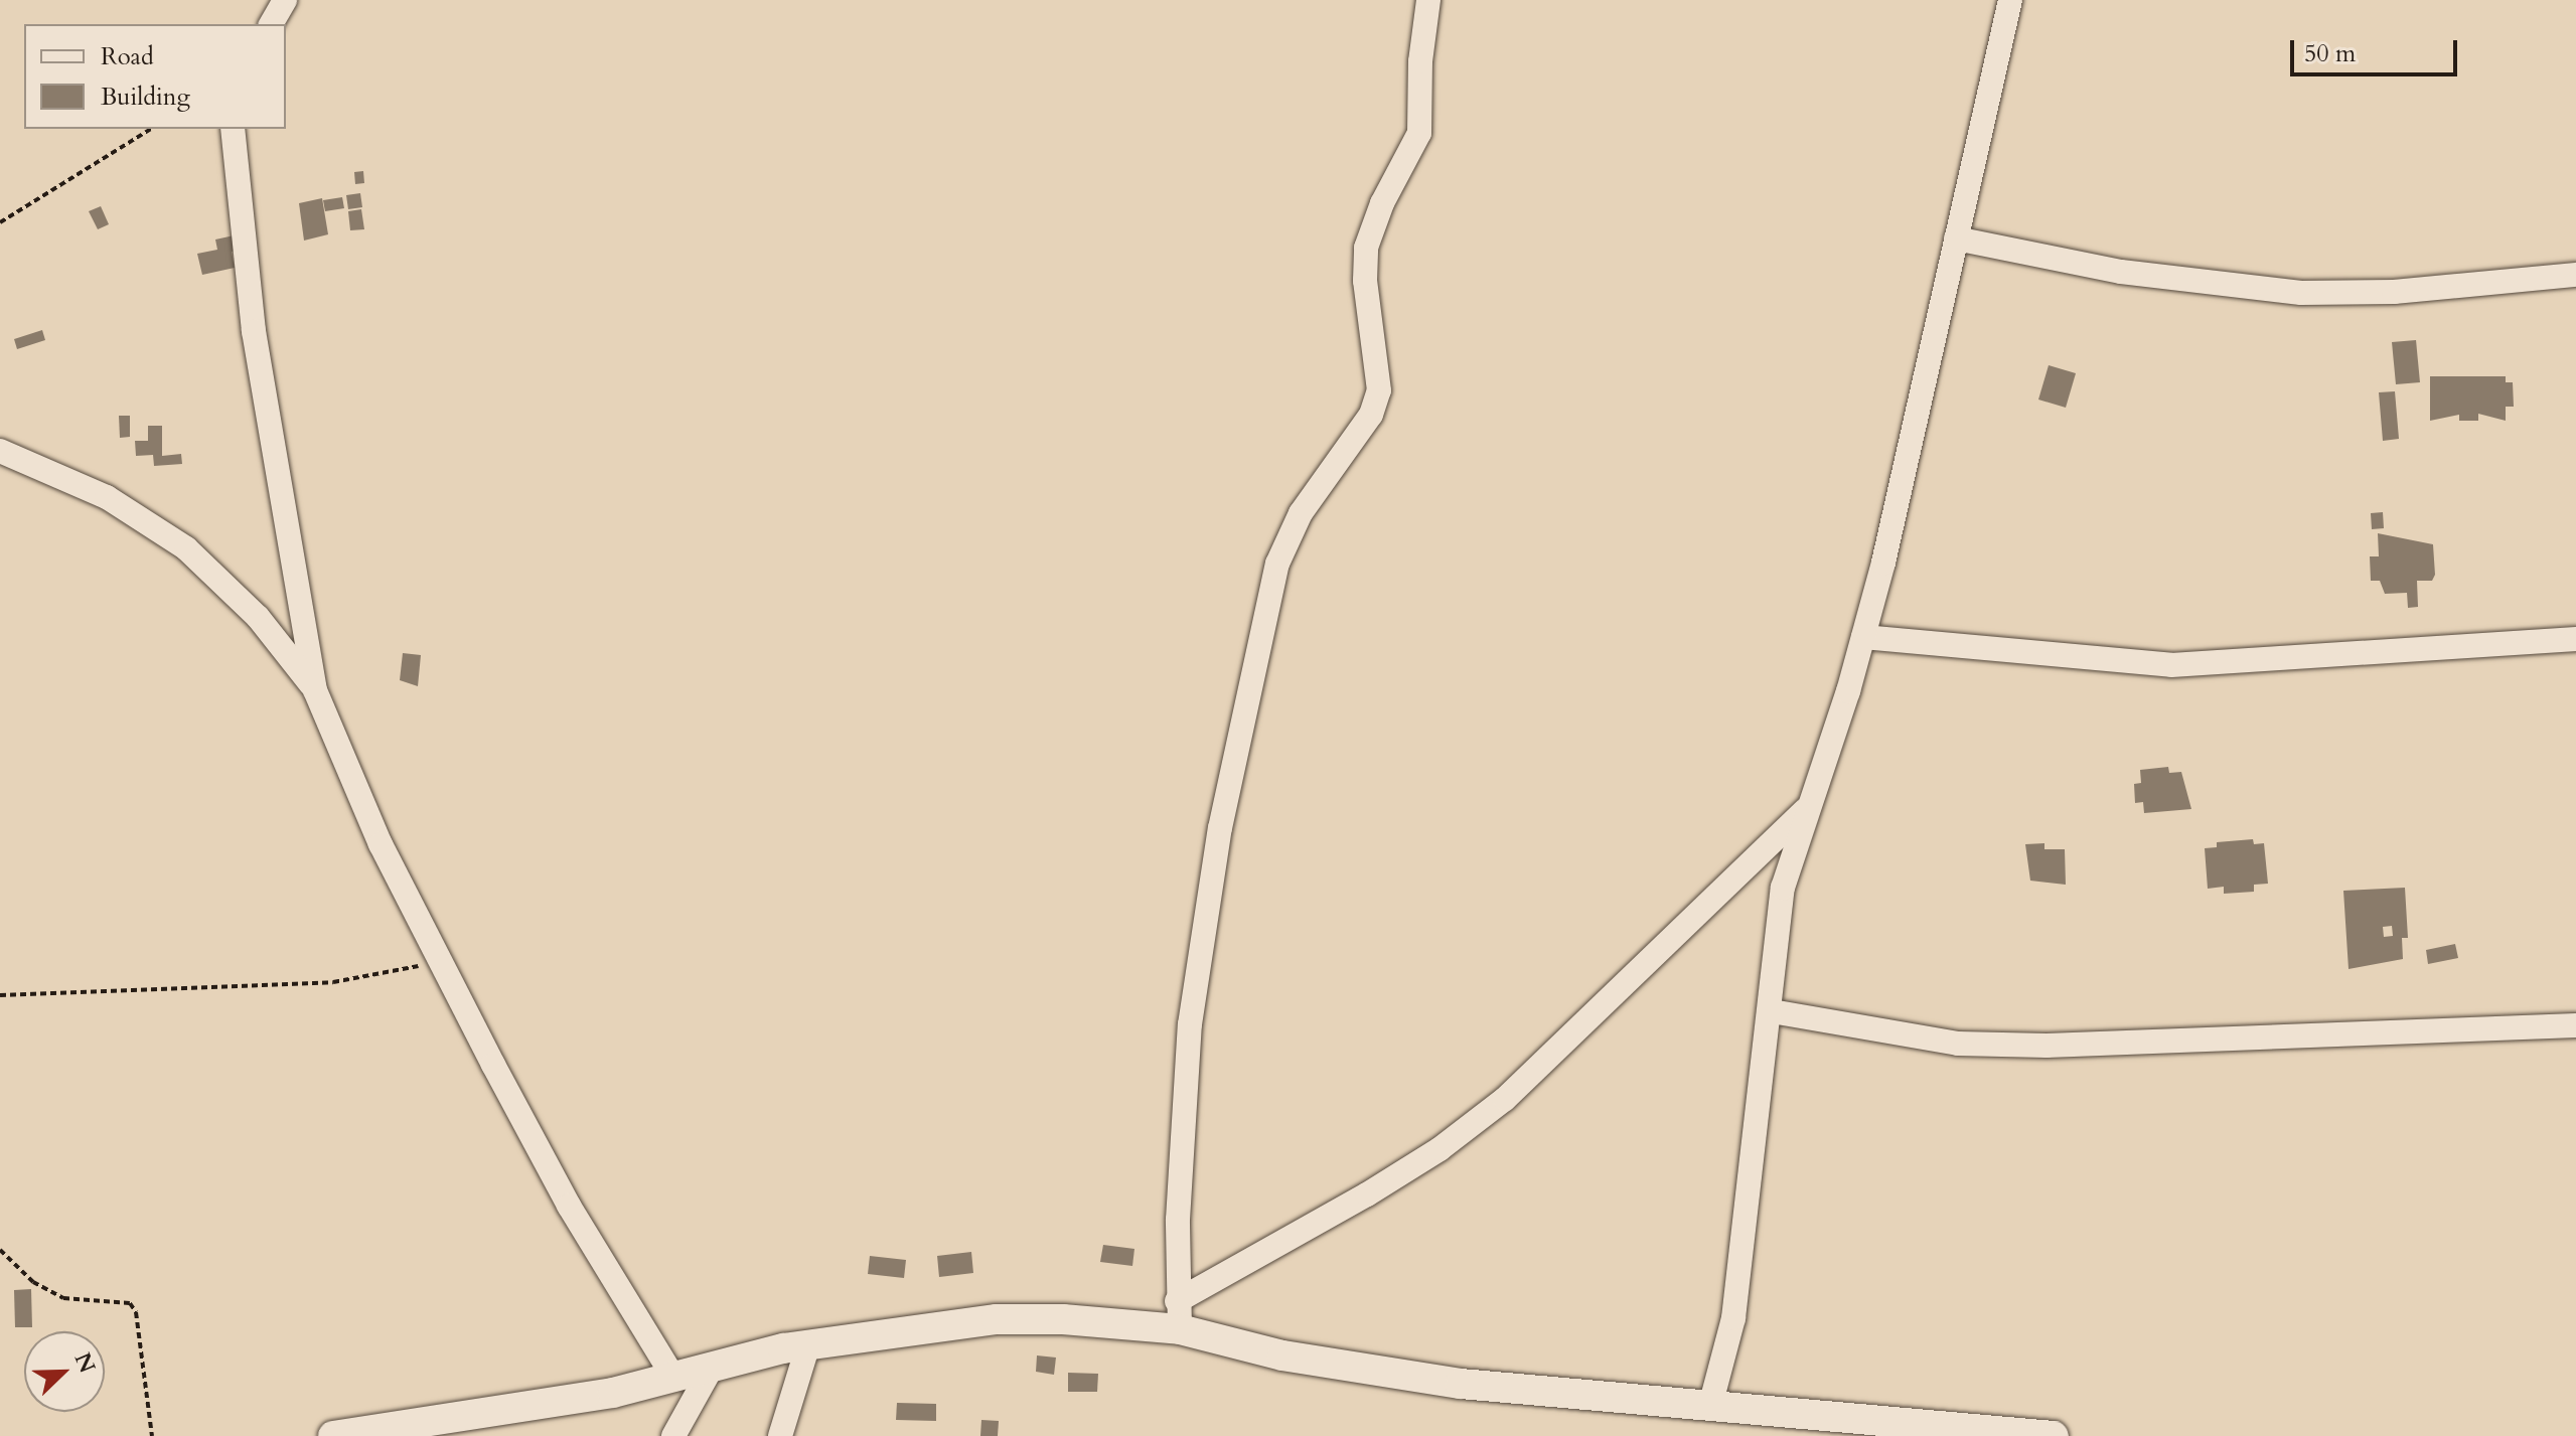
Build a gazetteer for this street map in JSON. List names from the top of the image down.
{
  "legend": ["Road", "Building"],
  "scale_bar": "50 m",
  "north": "top right"
}
